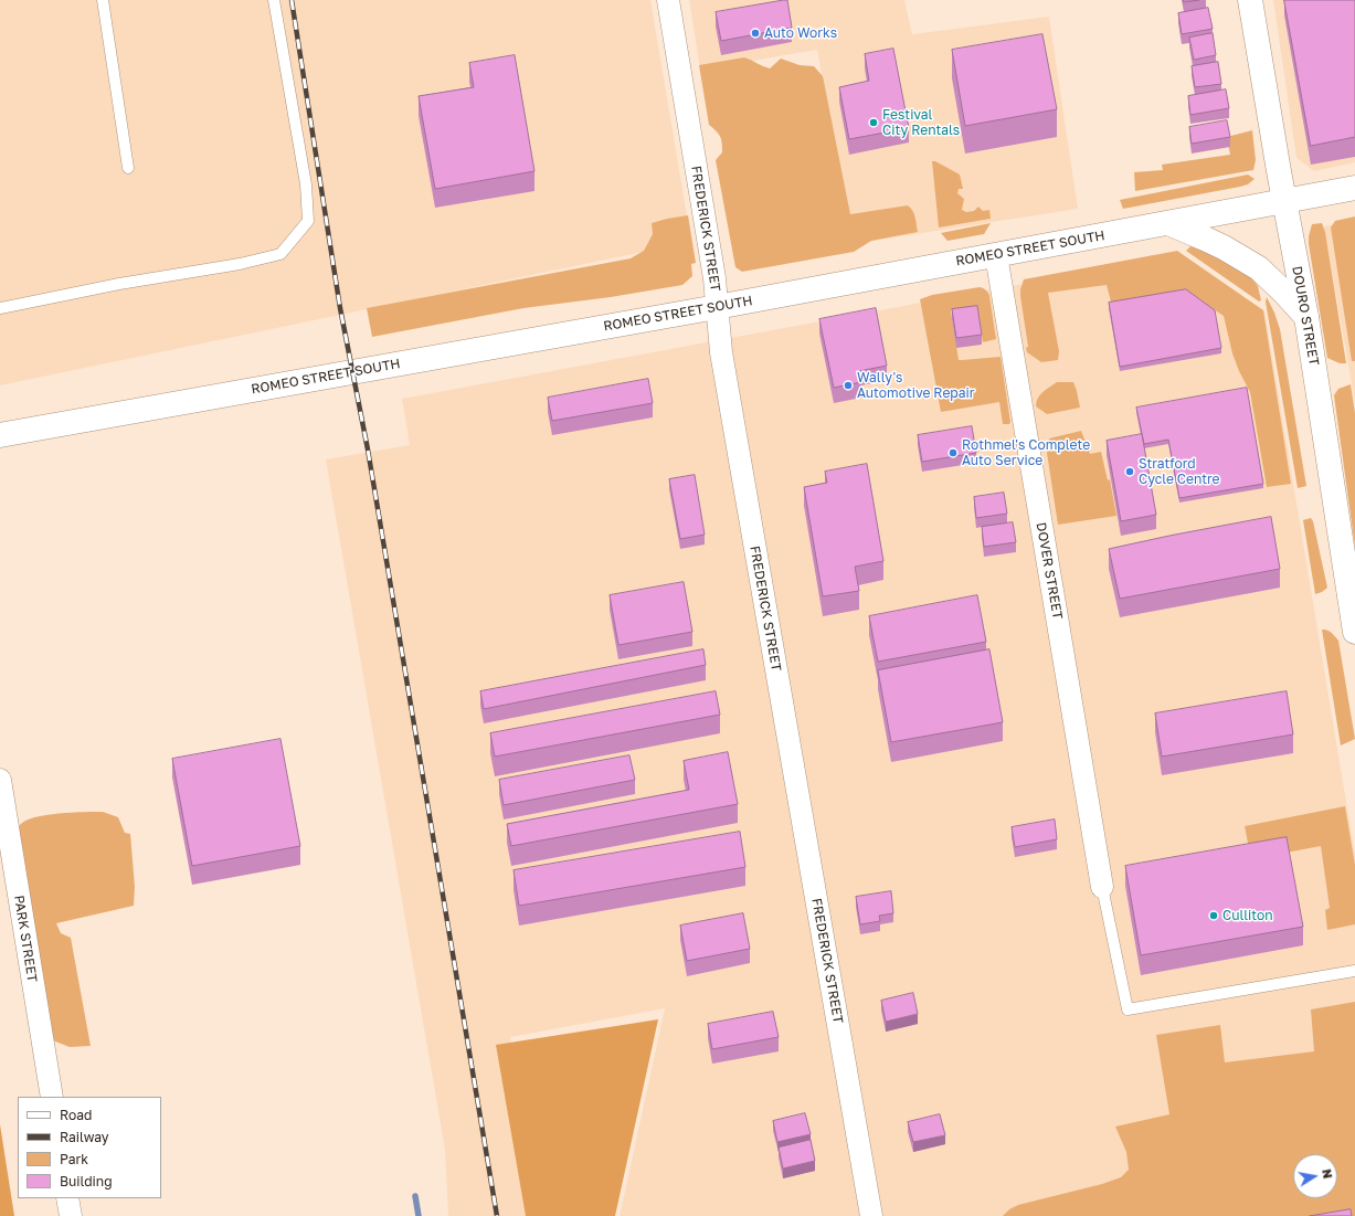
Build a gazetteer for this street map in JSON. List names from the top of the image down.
{
  "streets": {
    "main road": ["ROMEO STREET SOUTH", "DOURO STREET"],
    "street": ["FREDERICK STREET", "DOVER STREET", "PARK STREET"]
  },
  "crossings": [
    ["FREDERICK STREET", "ROMEO STREET SOUTH"],
    ["ROMEO STREET SOUTH", "DOURO STREET"],
    ["ROMEO STREET SOUTH", "DOVER STREET"]
  ],
  "places": [
    "Auto Works",
    "Festival City Rentals",
    "Wally's Automotive Repair",
    "Rothmel's Complete Auto Service",
    "Stratford Cycle Centre",
    "Culliton"
  ],
  "legend": [
    "Road",
    "Railway",
    "Park",
    "Building"
  ],
  "north": "right"
}
